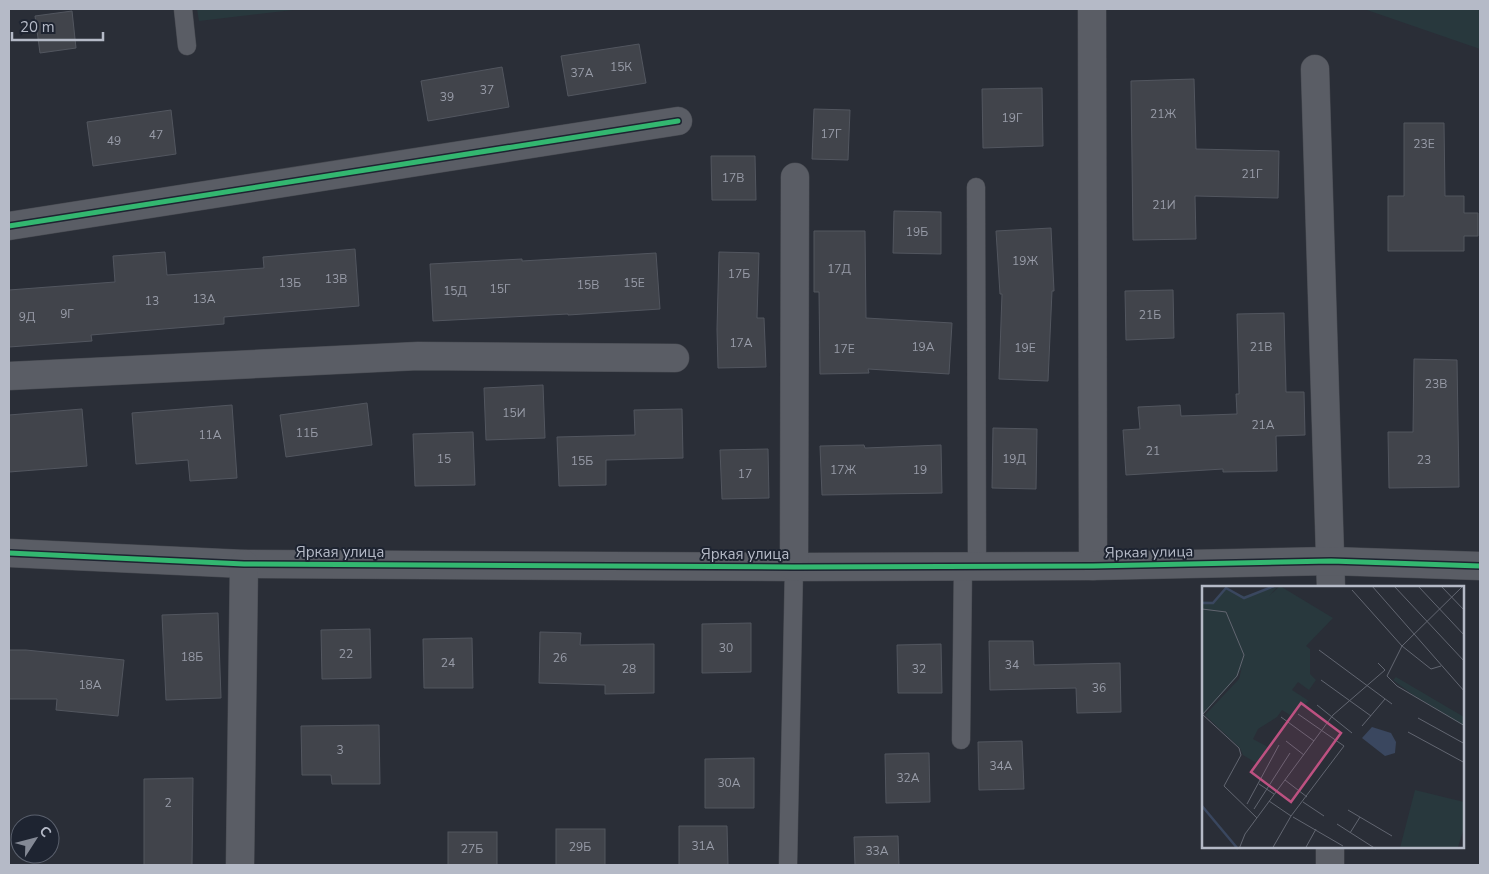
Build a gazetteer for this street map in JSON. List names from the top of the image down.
{
  "streets": {
    "street": ["Яркая улица"]
  },
  "house_numbers": [
    "15К",
    "37А",
    "37",
    "39",
    "21Ж",
    "19Г",
    "17Г",
    "47",
    "49",
    "23Е",
    "21Г",
    "17В",
    "21И",
    "19Б",
    "19Ж",
    "17Д",
    "17Б",
    "13В",
    "13Б",
    "15Е",
    "15В",
    "15Г",
    "15Д",
    "13А",
    "13",
    "9Г",
    "21Б",
    "9Д",
    "17А",
    "19А",
    "21В",
    "19E",
    "17Е",
    "23В",
    "15И",
    "21А",
    "11Б",
    "11А",
    "21",
    "15",
    "19Д",
    "23",
    "15Б",
    "17Ж",
    "19",
    "17",
    "30",
    "22",
    "18Б",
    "26",
    "24",
    "34",
    "28",
    "32",
    "18А",
    "36",
    "3",
    "34А",
    "32А",
    "30А",
    "2",
    "31А",
    "29Б",
    "27Б",
    "33А"
  ],
  "scale_bar": "20 m",
  "north": "top right"
}
